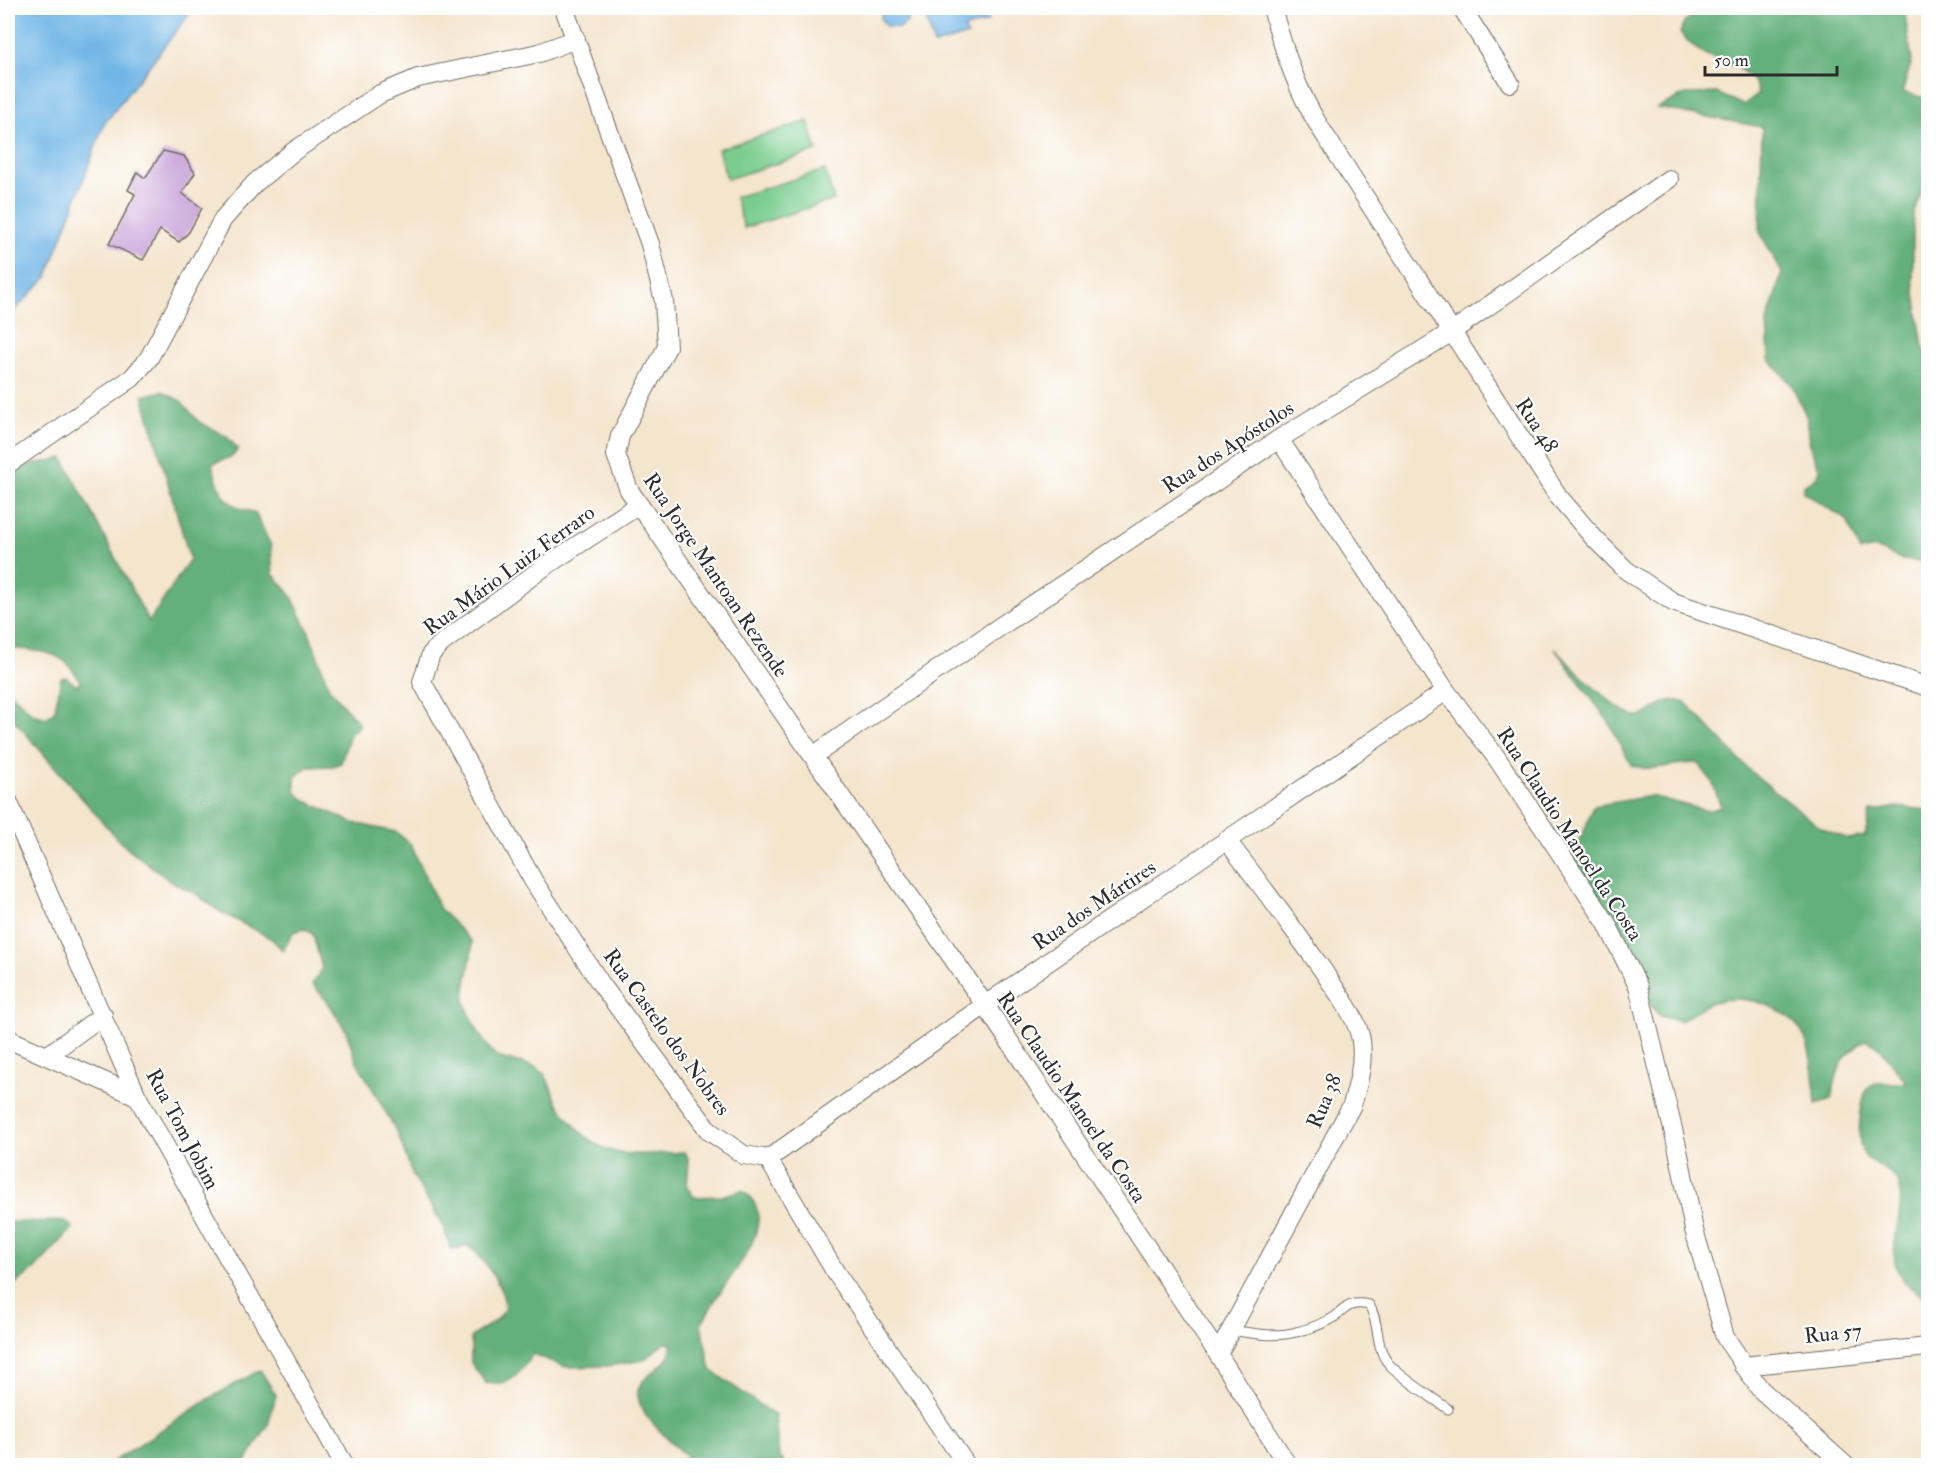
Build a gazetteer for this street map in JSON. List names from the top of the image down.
{
  "streets": {
    "street": [
      "Rua 48",
      "Rua dos Apóstolos",
      "Rua Mário Luiz Ferraro",
      "Rua Jorge Mantoan Rezende",
      "Rua Claudio Manoel da Costa",
      "Rua dos Mártires",
      "Rua Castelo dos Nobres",
      "Rua 38",
      "Rua Tom Jobim",
      "Rua 57"
    ]
  },
  "crossings": [
    ["Rua 48", "Rua dos Apóstolos"],
    ["Rua dos Apóstolos", "Rua Jorge Mantoan Rezende"],
    ["Rua dos Apóstolos", "Rua Claudio Manoel da Costa"],
    ["Rua Mário Luiz Ferraro", "Rua Jorge Mantoan Rezende"],
    ["Rua Mário Luiz Ferraro", "Rua Castelo dos Nobres"],
    ["Rua Jorge Mantoan Rezende", "Rua Claudio Manoel da Costa"],
    ["Rua Claudio Manoel da Costa", "Rua dos Mártires"],
    ["Rua Claudio Manoel da Costa", "Rua 38"],
    ["Rua Claudio Manoel da Costa", "Rua 57"],
    ["Rua dos Mártires", "Rua Castelo dos Nobres"],
    ["Rua dos Mártires", "Rua 38"]
  ],
  "scale_bar": "50 m"
}
